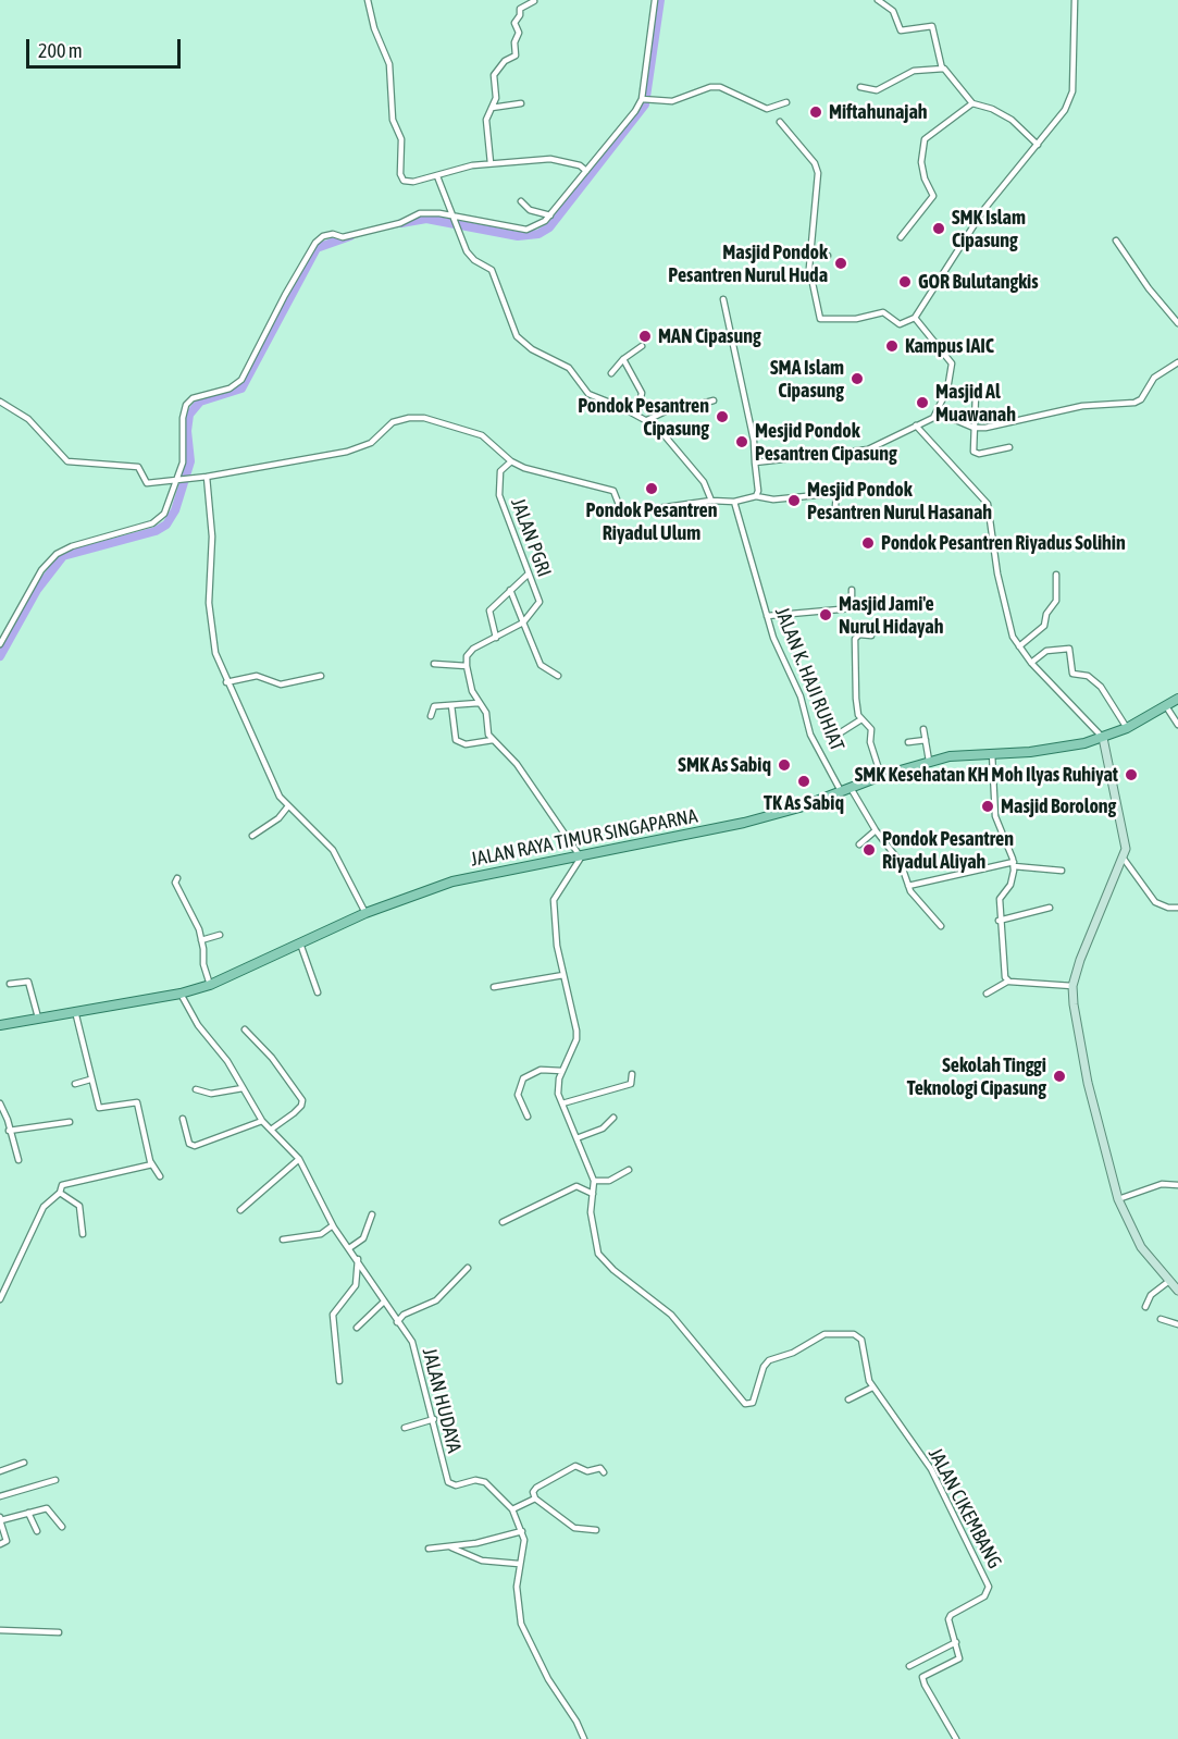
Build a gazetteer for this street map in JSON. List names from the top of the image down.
{
  "streets": {
    "main road": ["JALAN RAYA TIMUR SINGAPARNA"],
    "street": [
      "JALAN PGRI",
      "JALAN K. HAJI RUHIAT",
      "JALAN HUDAYA",
      "JALAN CIKEMBANG"
    ]
  },
  "crossings": [
    ["JALAN K. HAJI RUHIAT", "JALAN RAYA TIMUR SINGAPARNA"],
    ["JALAN RAYA TIMUR SINGAPARNA", "JALAN HUDAYA"],
    ["JALAN RAYA TIMUR SINGAPARNA", "JALAN CIKEMBANG"]
  ],
  "places": [
    "Miftahunajah",
    "SMK Islam Cipasung",
    "Masjid Pondok Pesantren Nurul Huda",
    "GOR Bulutangkis",
    "MAN Cipasung",
    "Kampus IAIC",
    "SMA Islam Cipasung",
    "Masjid Al Muawanah",
    "Pondok Pesantren Cipasung",
    "Mesjid Pondok Pesantren Cipasung",
    "Pondok Pesantren Riyadul Ulum",
    "Mesjid Pondok Pesantren Nurul Hasanah",
    "Pondok Pesantren Riyadus Solihin",
    "Masjid Jami'e Nurul Hidayah",
    "SMK As Sabiq",
    "SMK Kesehatan KH Moh Ilyas Ruhiyat",
    "TK As Sabiq",
    "Masjid Borolong",
    "Pondok Pesantren Riyadul Aliyah",
    "Sekolah Tinggi Teknologi Cipasung"
  ],
  "scale_bar": "200 m"
}
